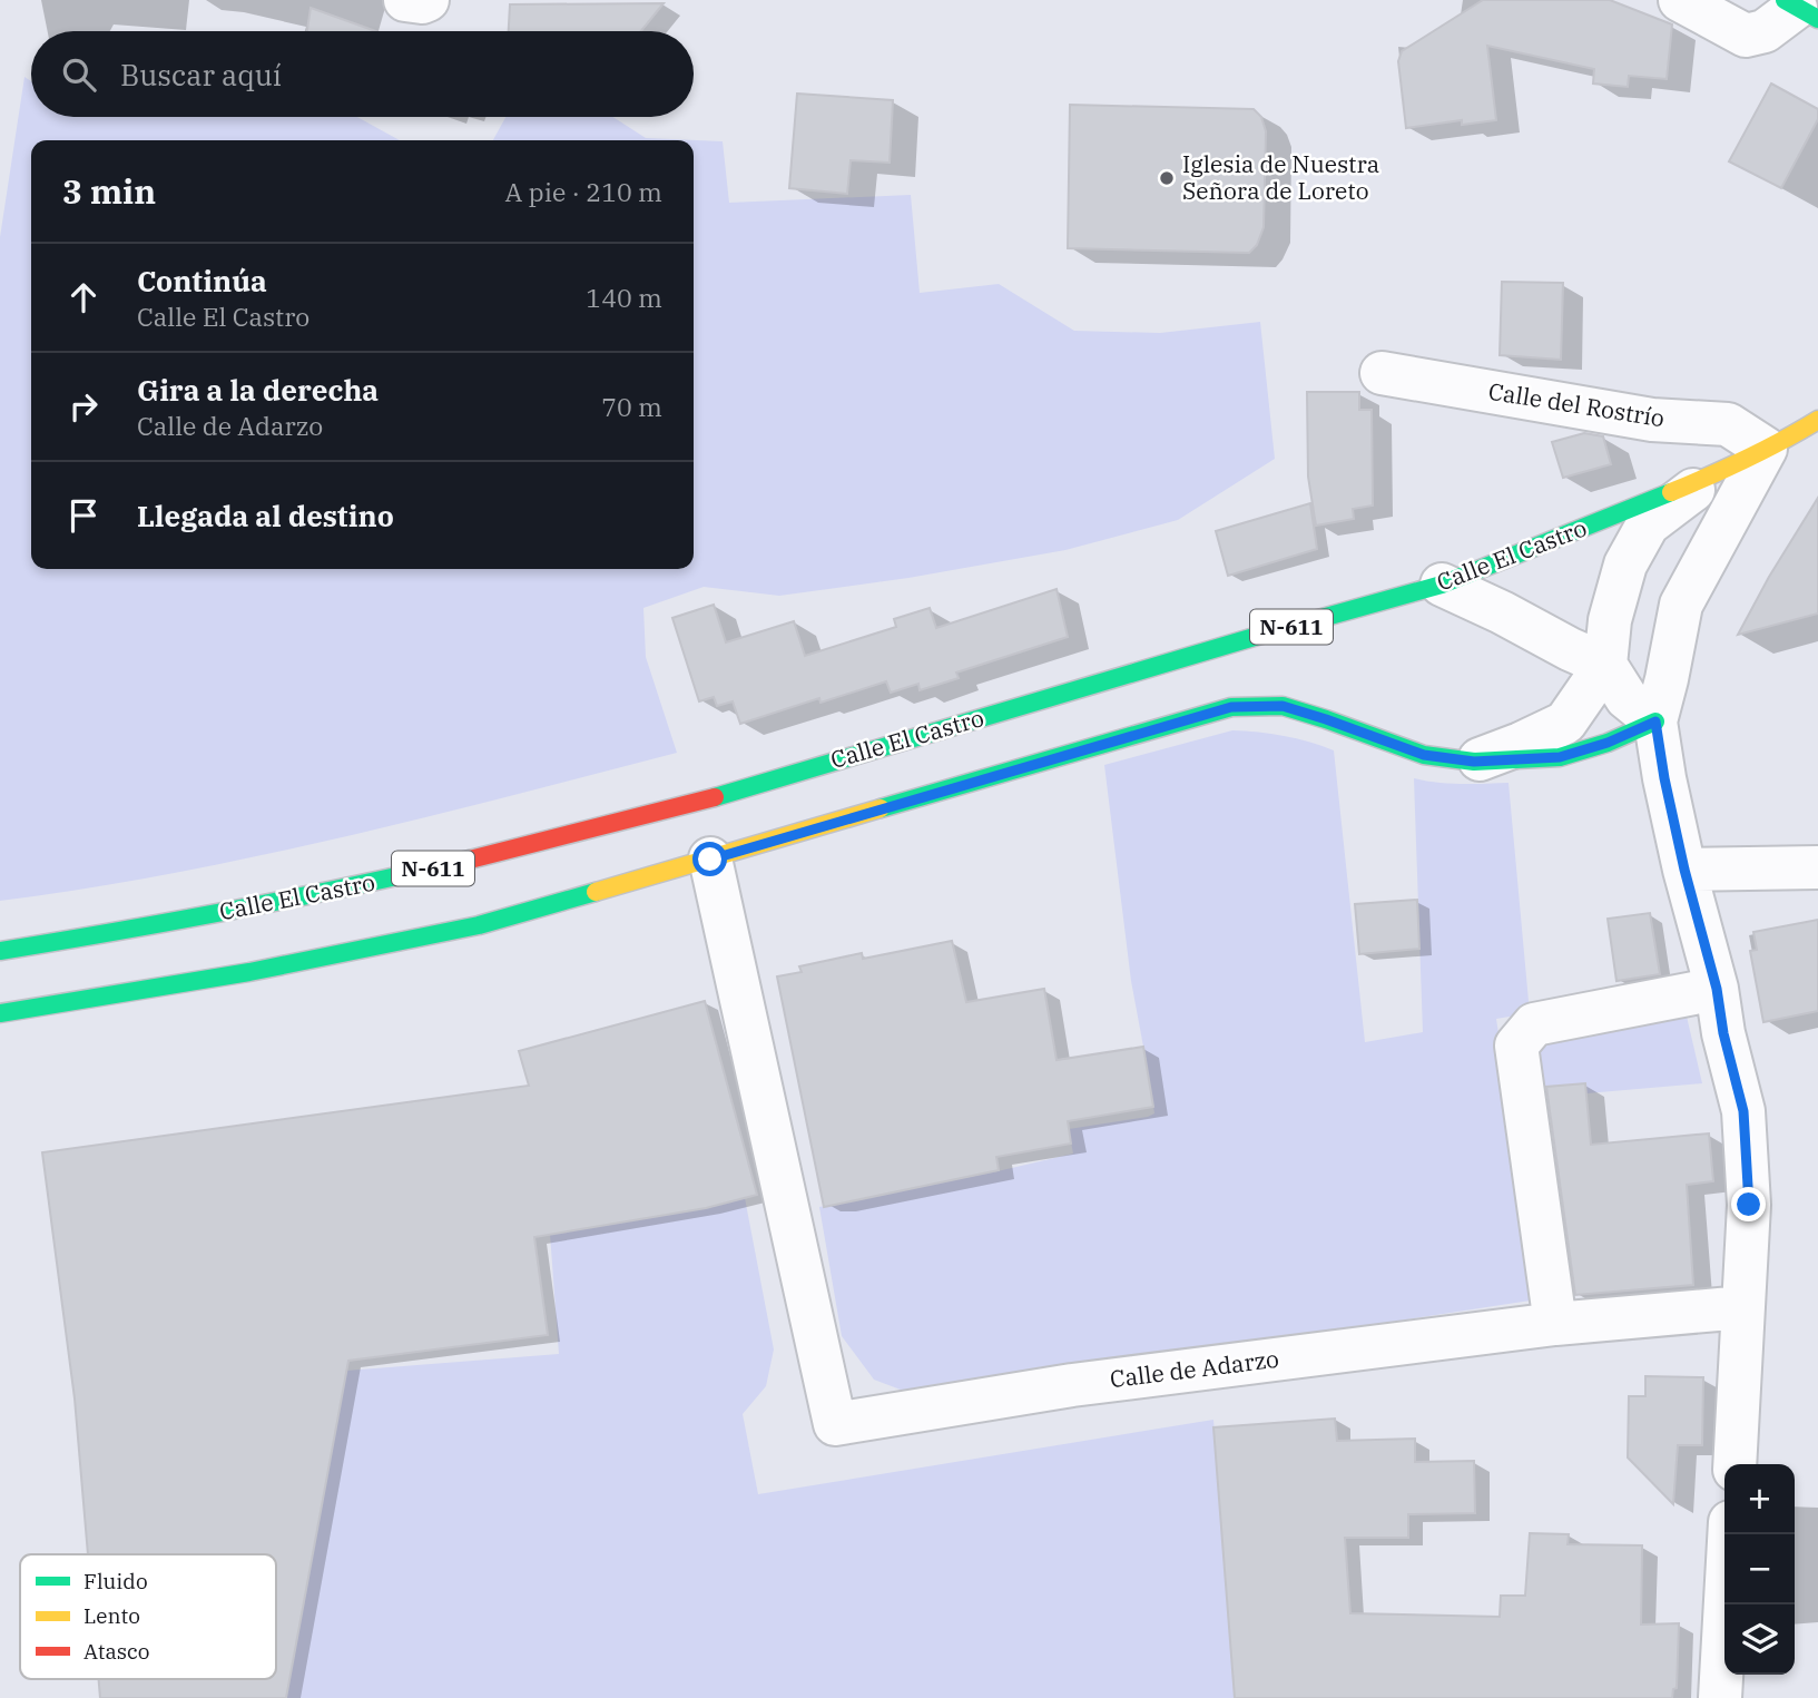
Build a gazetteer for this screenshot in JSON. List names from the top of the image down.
{
  "streets": {
    "main road": ["Calle El Castro", "N-611"],
    "street": ["Calle del Rostrío", "Calle de Adarzo"]
  },
  "crossings": [
    ["Calle del Rostrío", "Calle El Castro"],
    ["Calle del Rostrío", "N-611"],
    ["Calle El Castro", "N-611"]
  ],
  "places": ["Iglesia de Nuestra Señora de Loreto"],
  "legend": ["Fluido", "Lento", "Atasco"],
  "page": {
    "search": "Buscar aquí",
    "heading": ["3 min", "A pie · 210 m"],
    "list": [
      ["Continúa", "Calle El Castro", "140 m"],
      ["Gira a la derecha", "Calle de Adarzo", "70 m"],
      "Llegada al destino"
    ],
    "map_buttons": ["+", "−"]
  }
}
